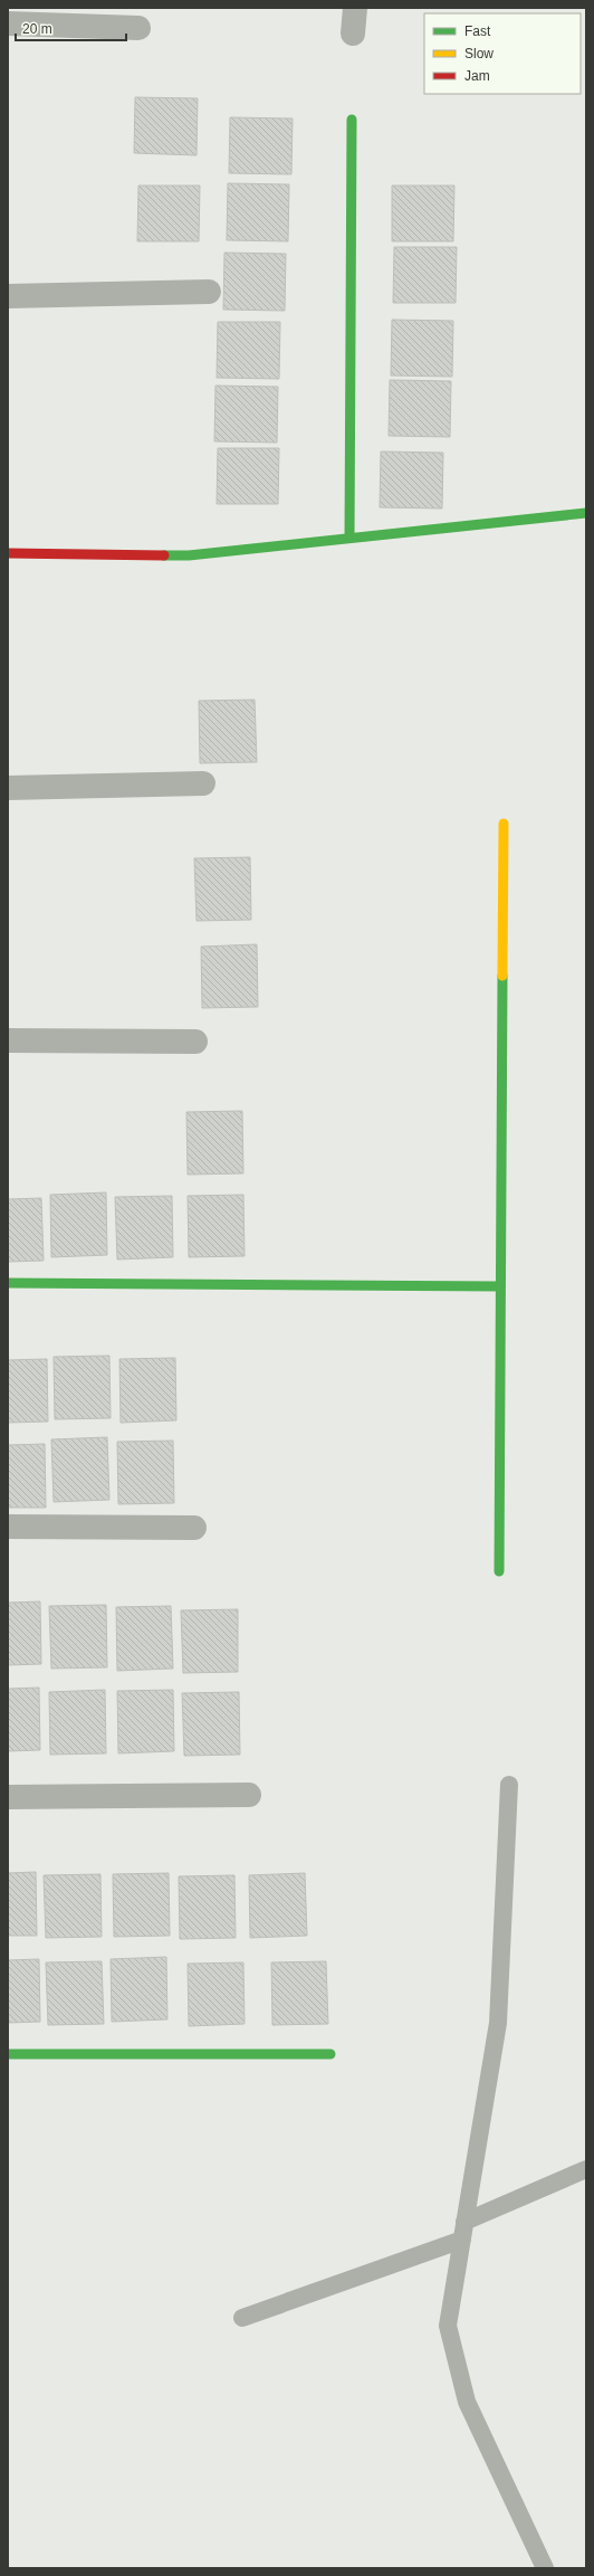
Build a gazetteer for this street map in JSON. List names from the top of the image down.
{
  "legend": ["Fast", "Slow", "Jam"],
  "scale_bar": "20 m"
}
